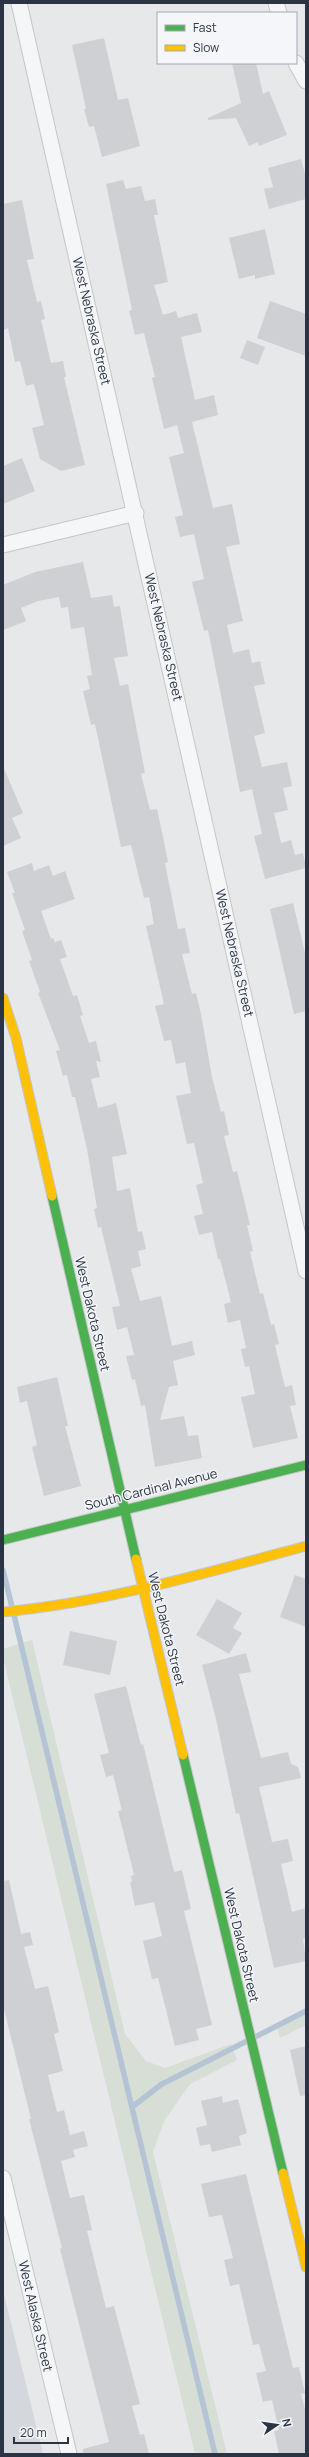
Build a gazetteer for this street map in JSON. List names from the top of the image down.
{
  "streets": {
    "street": [
      "West Nebraska Street",
      "West Dakota Street",
      "South Cardinal Avenue",
      "West Alaska Street"
    ]
  },
  "crossings": [
    ["West Dakota Street", "South Cardinal Avenue"]
  ],
  "legend": ["Fast", "Slow"],
  "scale_bar": "20 m",
  "north": "right"
}
